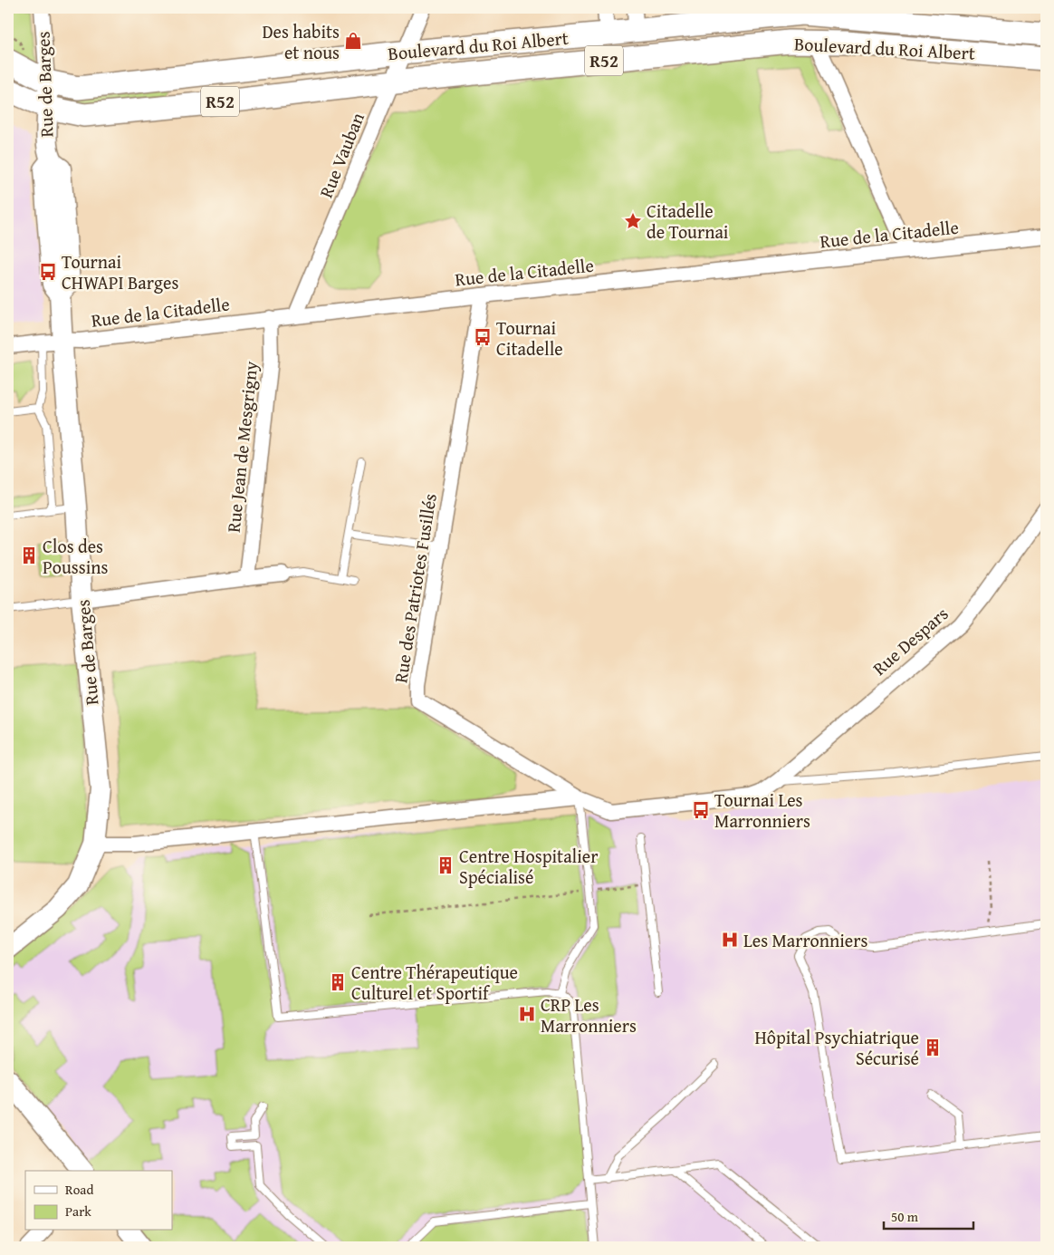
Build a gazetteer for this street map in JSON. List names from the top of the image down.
{
  "streets": {
    "main road": ["Boulevard du Roi Albert", "R52"],
    "street": [
      "Rue de Barges",
      "Rue Vauban",
      "Rue de la Citadelle",
      "Rue Jean de Mesgrigny",
      "Rue des Patriotes Fusillés",
      "Rue Despars"
    ]
  },
  "crossings": [
    ["Boulevard du Roi Albert", "R52"],
    ["Boulevard du Roi Albert", "Rue de Barges"],
    ["Boulevard du Roi Albert", "Rue Vauban"],
    ["R52", "Rue de Barges"],
    ["Rue de Barges", "Rue de la Citadelle"],
    ["Rue de Barges", "Rue des Patriotes Fusillés"],
    ["Rue Vauban", "Rue de la Citadelle"],
    ["Rue de la Citadelle", "Rue Jean de Mesgrigny"],
    ["Rue de la Citadelle", "Rue des Patriotes Fusillés"],
    ["Rue des Patriotes Fusillés", "Rue Despars"]
  ],
  "places": {
    "shop": ["Des habits et nous"],
    "place": ["Citadelle de Tournai"],
    "bus stop": ["Tournai CHWAPI Barges", "Tournai Citadelle", "Tournai Les Marronniers"],
    "building": [
      "Clos des Poussins",
      "Centre Hospitalier Spécialisé",
      "Centre Thérapeutique Culturel et Sportif",
      "Hôpital Psychiatrique Sécurisé"
    ],
    "hospital": ["Les Marronniers", "CRP Les Marronniers"]
  },
  "legend": ["Road", "Park"],
  "scale_bar": "50 m"
}
